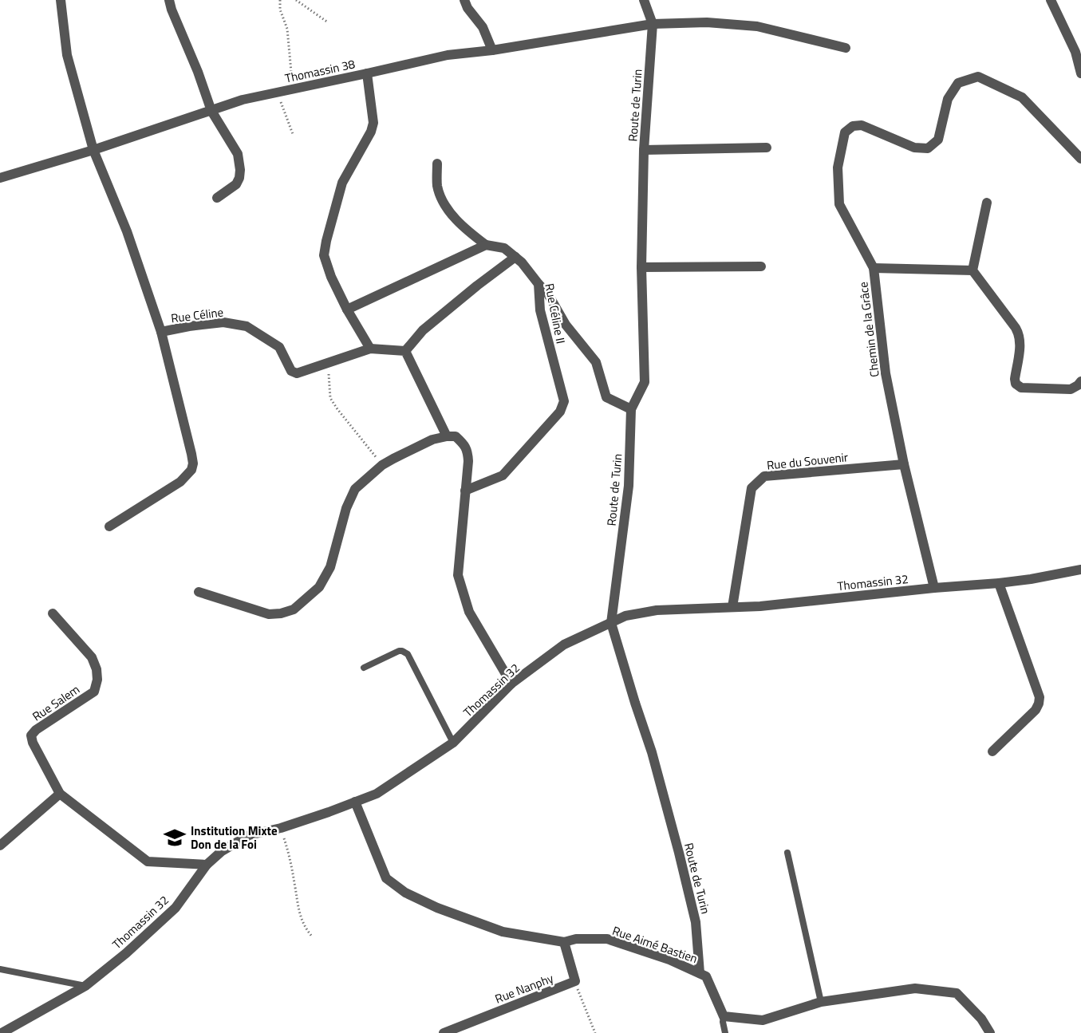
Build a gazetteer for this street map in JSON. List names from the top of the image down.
{
  "streets": {
    "street": [
      "Thomassin 38",
      "Route de Turin",
      "Rue Céline II",
      "Rue Céline",
      "Chemin de la Grâce",
      "Rue du Souvenir",
      "Thomassin 32",
      "Rue Salem",
      "Rue Aimé Bastien",
      "Rue Nanphy"
    ]
  },
  "crossings": [
    ["Thomassin 38", "Route de Turin"],
    ["Thomassin 38", "Rue Céline"],
    ["Route de Turin", "Thomassin 32"],
    ["Route de Turin", "Rue Aimé Bastien"],
    ["Chemin de la Grâce", "Rue du Souvenir"],
    ["Chemin de la Grâce", "Thomassin 32"],
    ["Rue du Souvenir", "Thomassin 32"],
    ["Thomassin 32", "Rue Salem"],
    ["Thomassin 32", "Rue Aimé Bastien"]
  ],
  "places": {
    "school or university": ["Institution Mixte Don de la Foi"]
  }
}
